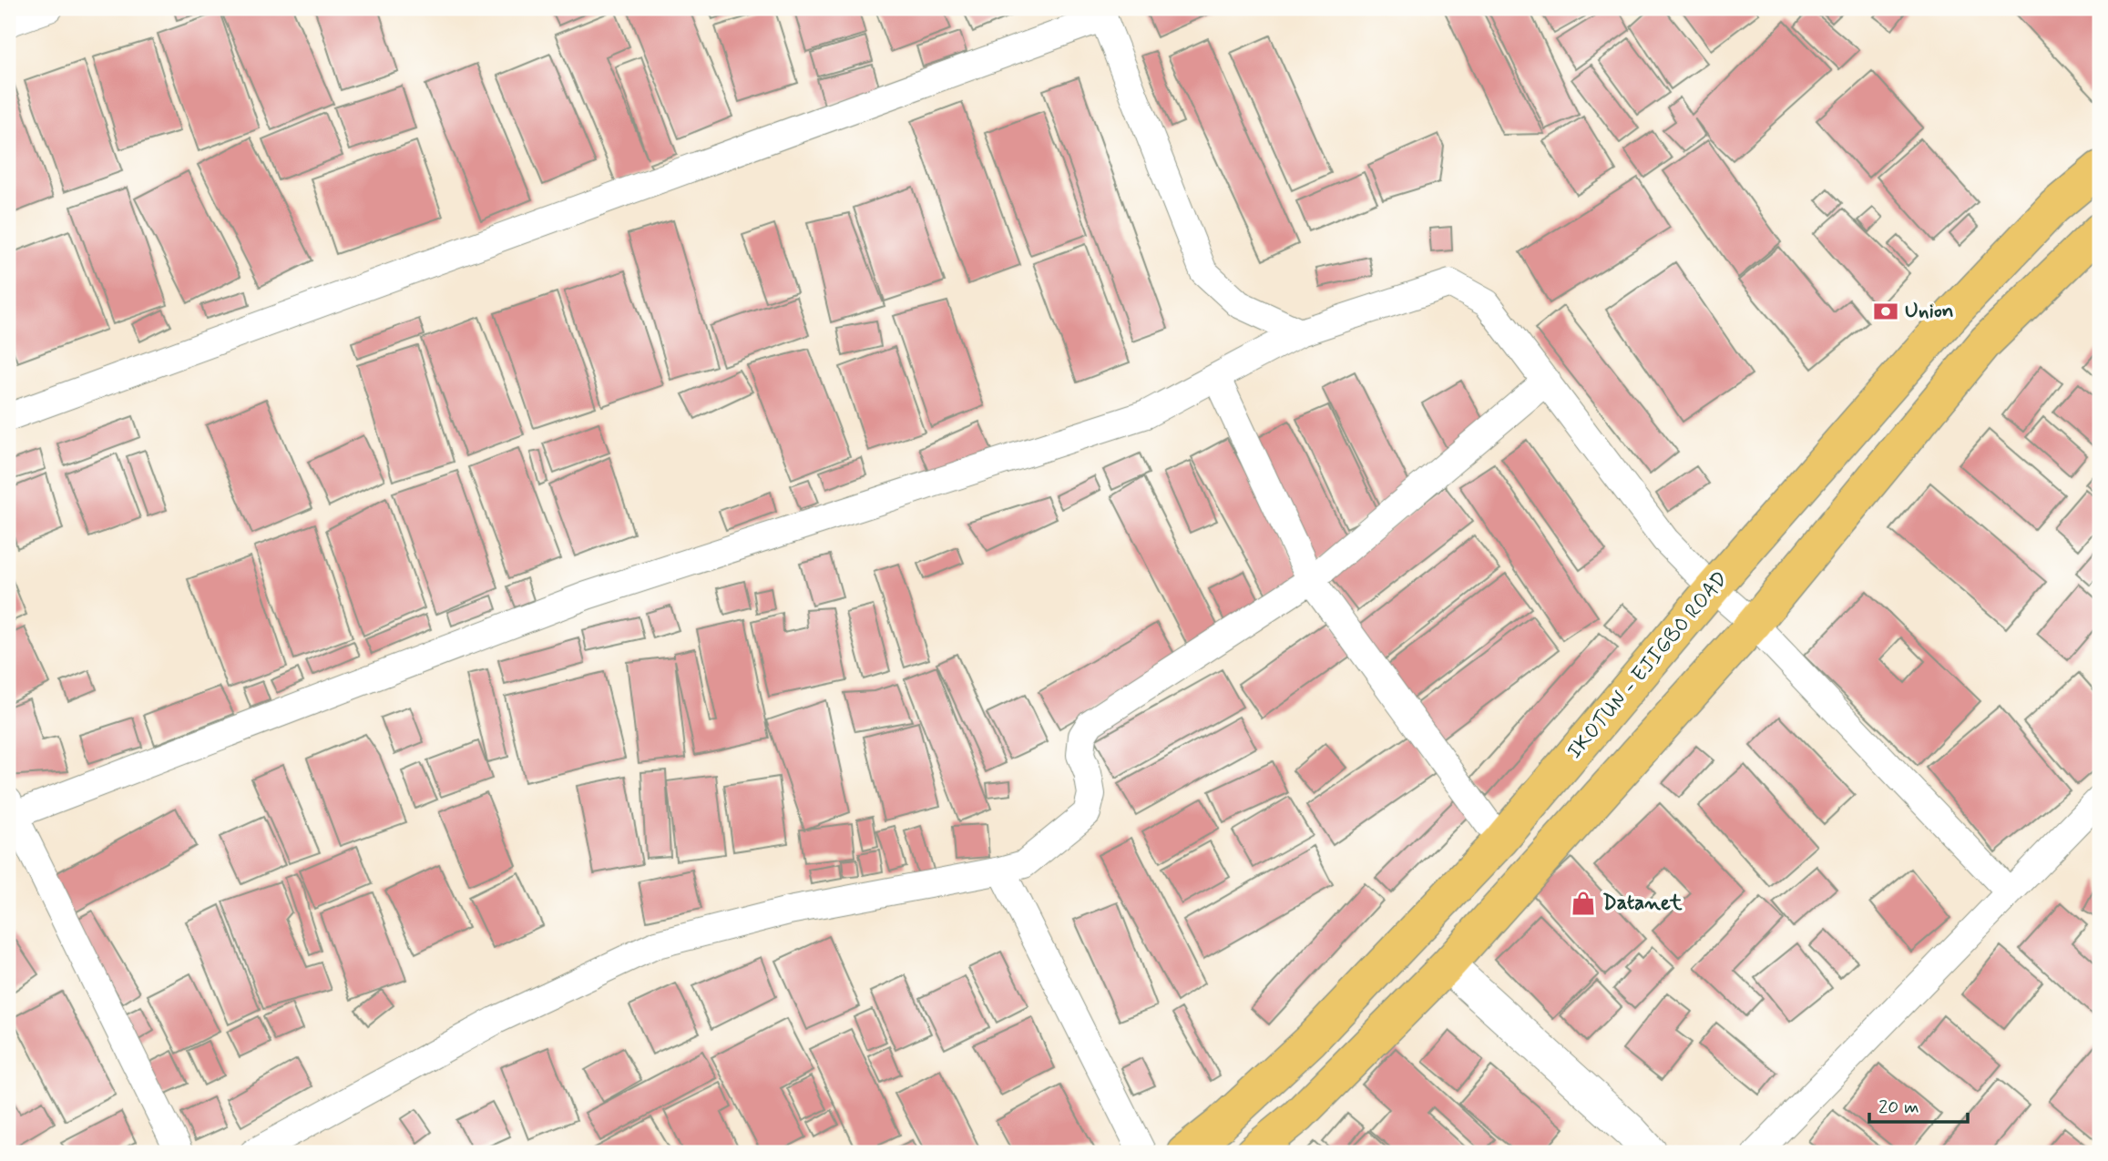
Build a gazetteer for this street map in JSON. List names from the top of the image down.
{
  "streets": {
    "main road": ["IKOTUN - EJIGBO ROAD"]
  },
  "places": {
    "bank": ["Union"],
    "shop": ["Datanet"]
  },
  "scale_bar": "20 m"
}
